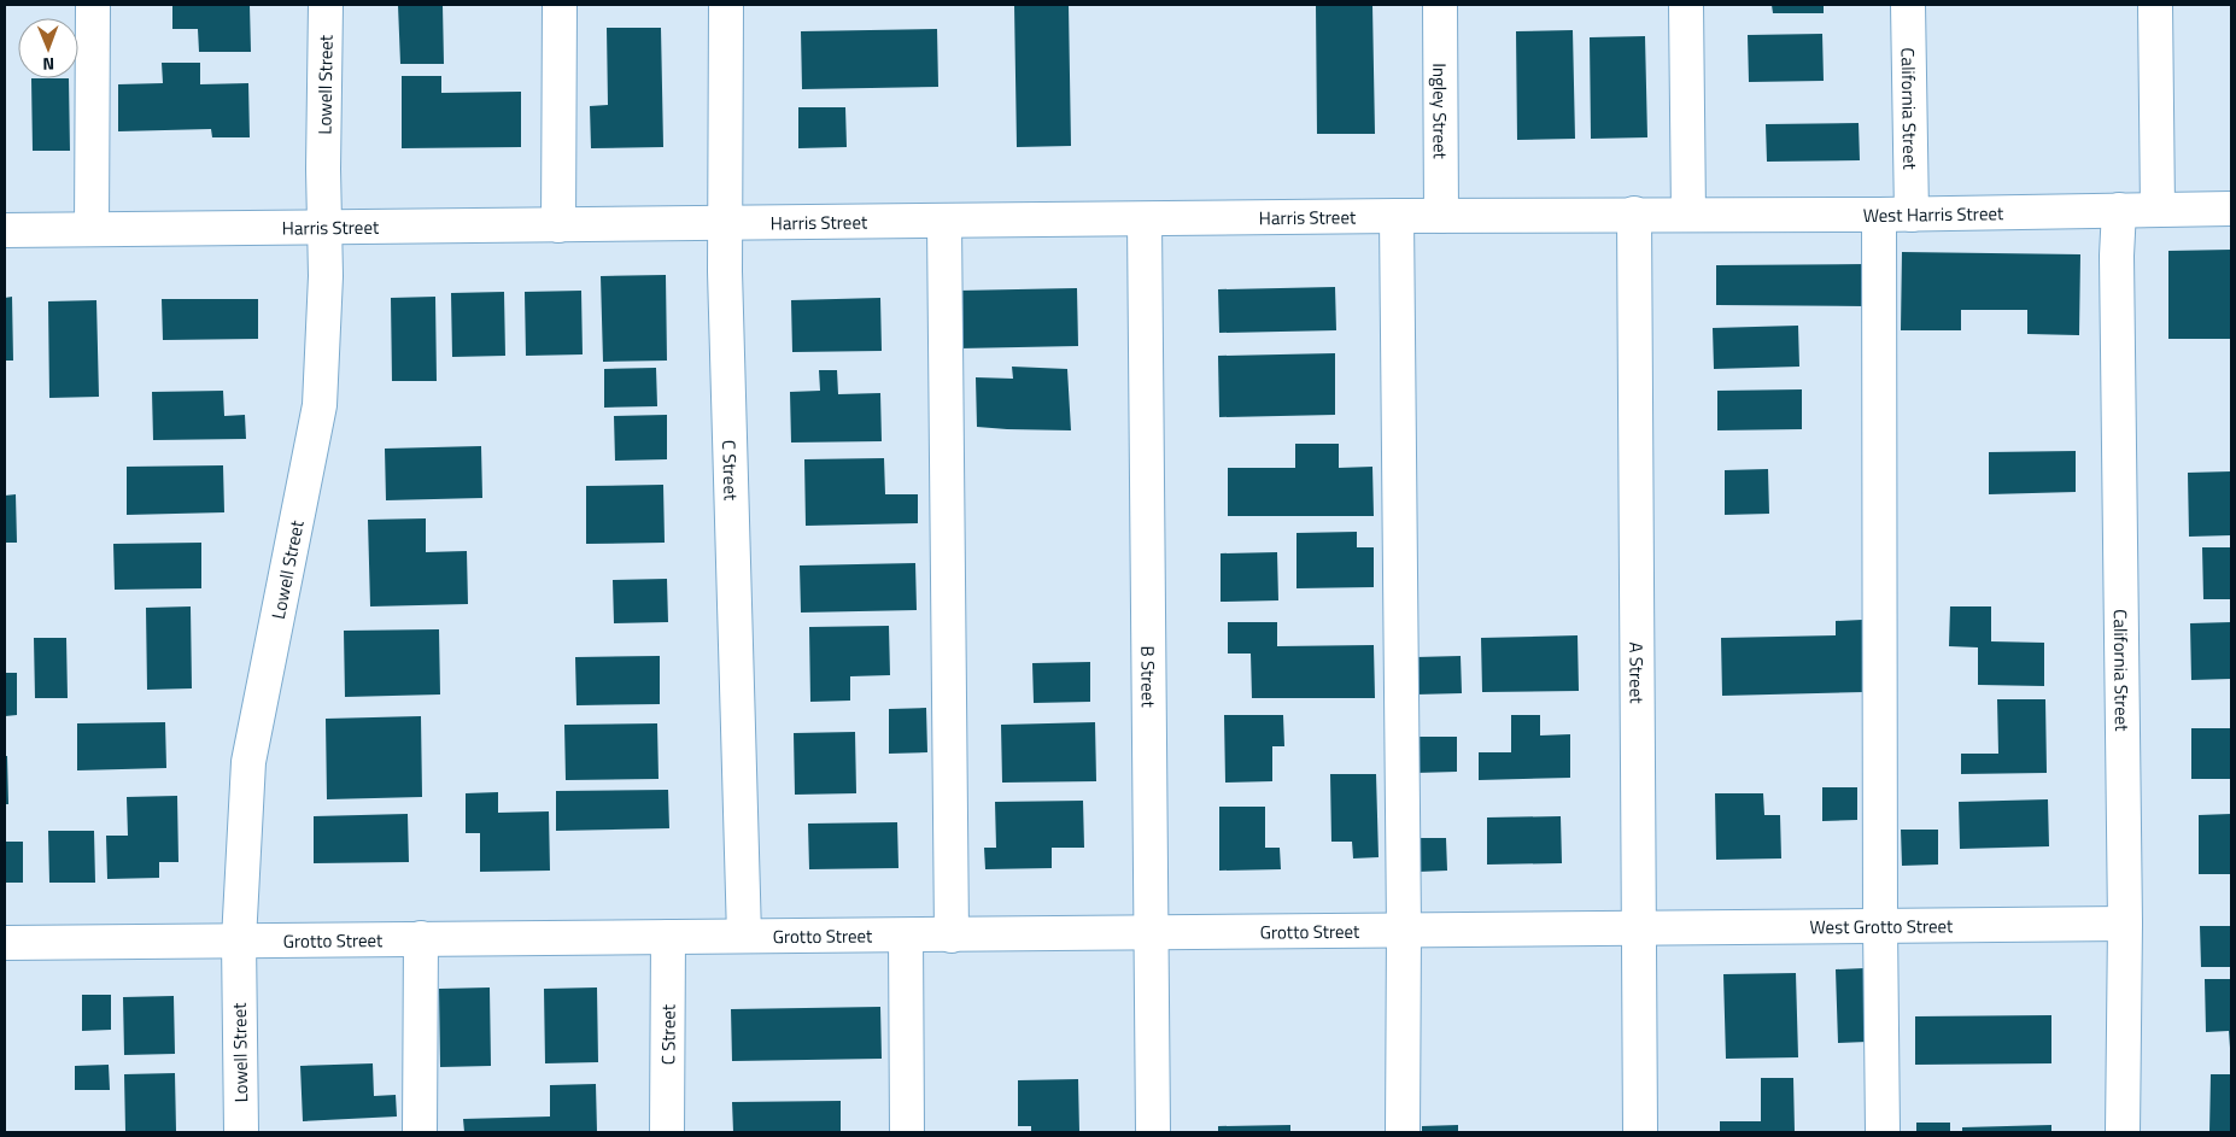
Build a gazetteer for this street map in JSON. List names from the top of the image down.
{
  "streets": {
    "street": [
      "Lowell Street",
      "California Street",
      "Ingley Street",
      "West Harris Street",
      "Harris Street",
      "C Street",
      "A Street",
      "B Street",
      "West Grotto Street",
      "Grotto Street"
    ]
  },
  "crossings": [
    ["Lowell Street", "Harris Street"],
    ["Lowell Street", "Grotto Street"],
    ["California Street", "West Harris Street"],
    ["California Street", "West Grotto Street"],
    ["Ingley Street", "Harris Street"],
    ["West Harris Street", "Harris Street"],
    ["West Harris Street", "A Street"],
    ["Harris Street", "C Street"],
    ["Harris Street", "A Street"],
    ["Harris Street", "B Street"],
    ["C Street", "Grotto Street"],
    ["A Street", "West Grotto Street"],
    ["A Street", "Grotto Street"],
    ["B Street", "Grotto Street"],
    ["West Grotto Street", "Grotto Street"]
  ],
  "north": "bottom"
}
